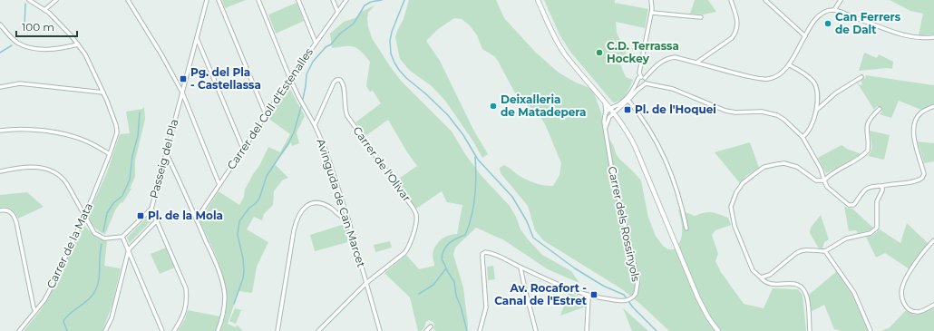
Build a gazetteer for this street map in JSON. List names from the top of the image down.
{
  "streets": {
    "street": [
      "Carrer del Coll d'Estenalles",
      "Passeig del Pla",
      "Carrer de l'Olivar",
      "Avinguda de Can Marcet",
      "Carrer dels Rossinyols",
      "Carrer de la Mata"
    ]
  },
  "crossings": [
    ["Carrer del Coll d'Estenalles", "Avinguda de Can Marcet"],
    ["Carrer de l'Olivar", "Avinguda de Can Marcet"]
  ],
  "places": {
    "other": ["Can Ferrers de Dalt", "C.D. Terrassa Hockey", "Deixalleria de Matadepera"],
    "transit": [
      "Pg. del Pla - Castellassa",
      "Pl. de l'Hoquei",
      "Pl. de la Mola",
      "Av. Rocafort - Canal de l'Estret"
    ]
  },
  "scale_bar": "100 m"
}
